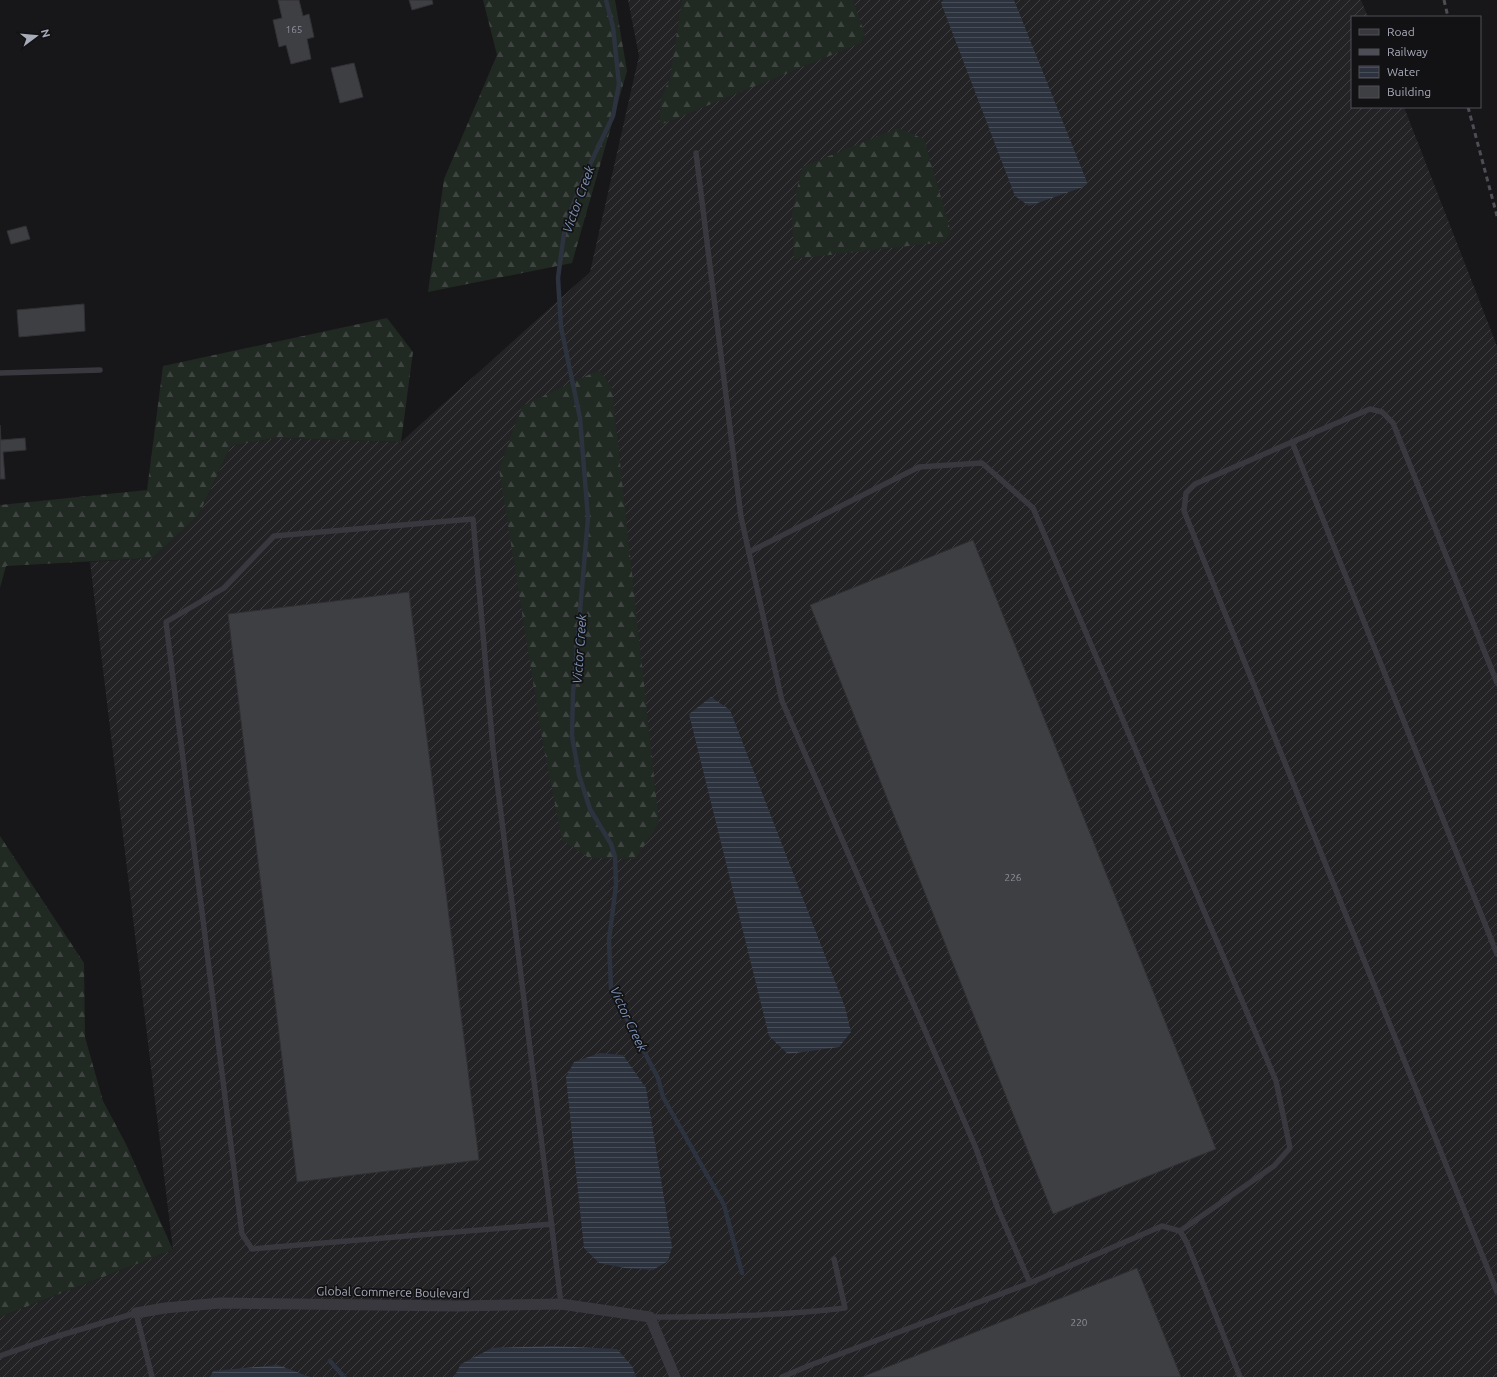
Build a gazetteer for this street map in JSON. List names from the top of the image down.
{
  "streets": {
    "street": ["Global Commerce Boulevard"]
  },
  "water": ["Victor Creek"],
  "house_numbers": ["165", "226", "220"],
  "legend": [
    "Road",
    "Railway",
    "Water",
    "Building"
  ],
  "north": "right"
}
